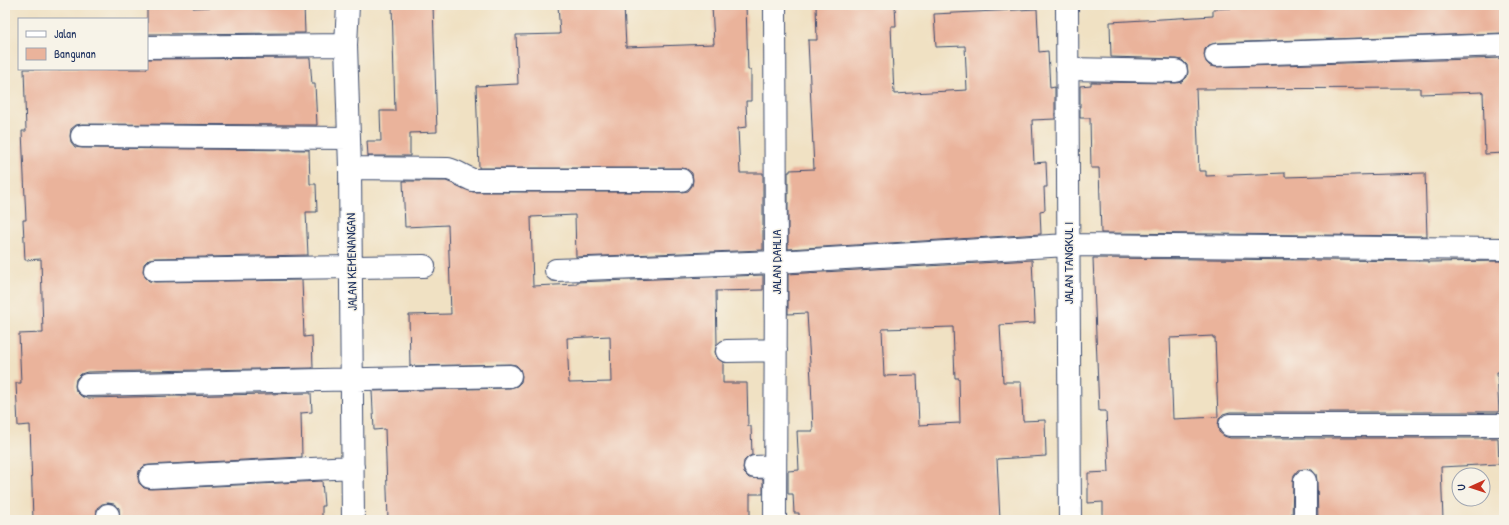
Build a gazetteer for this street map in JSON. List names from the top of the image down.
{
  "streets": {
    "street": ["JALAN KEMENANGAN", "JALAN DAHLIA", "JALAN TANGKUL I"]
  },
  "legend": ["Jalan", "Bangunan"],
  "north": "left"
}
